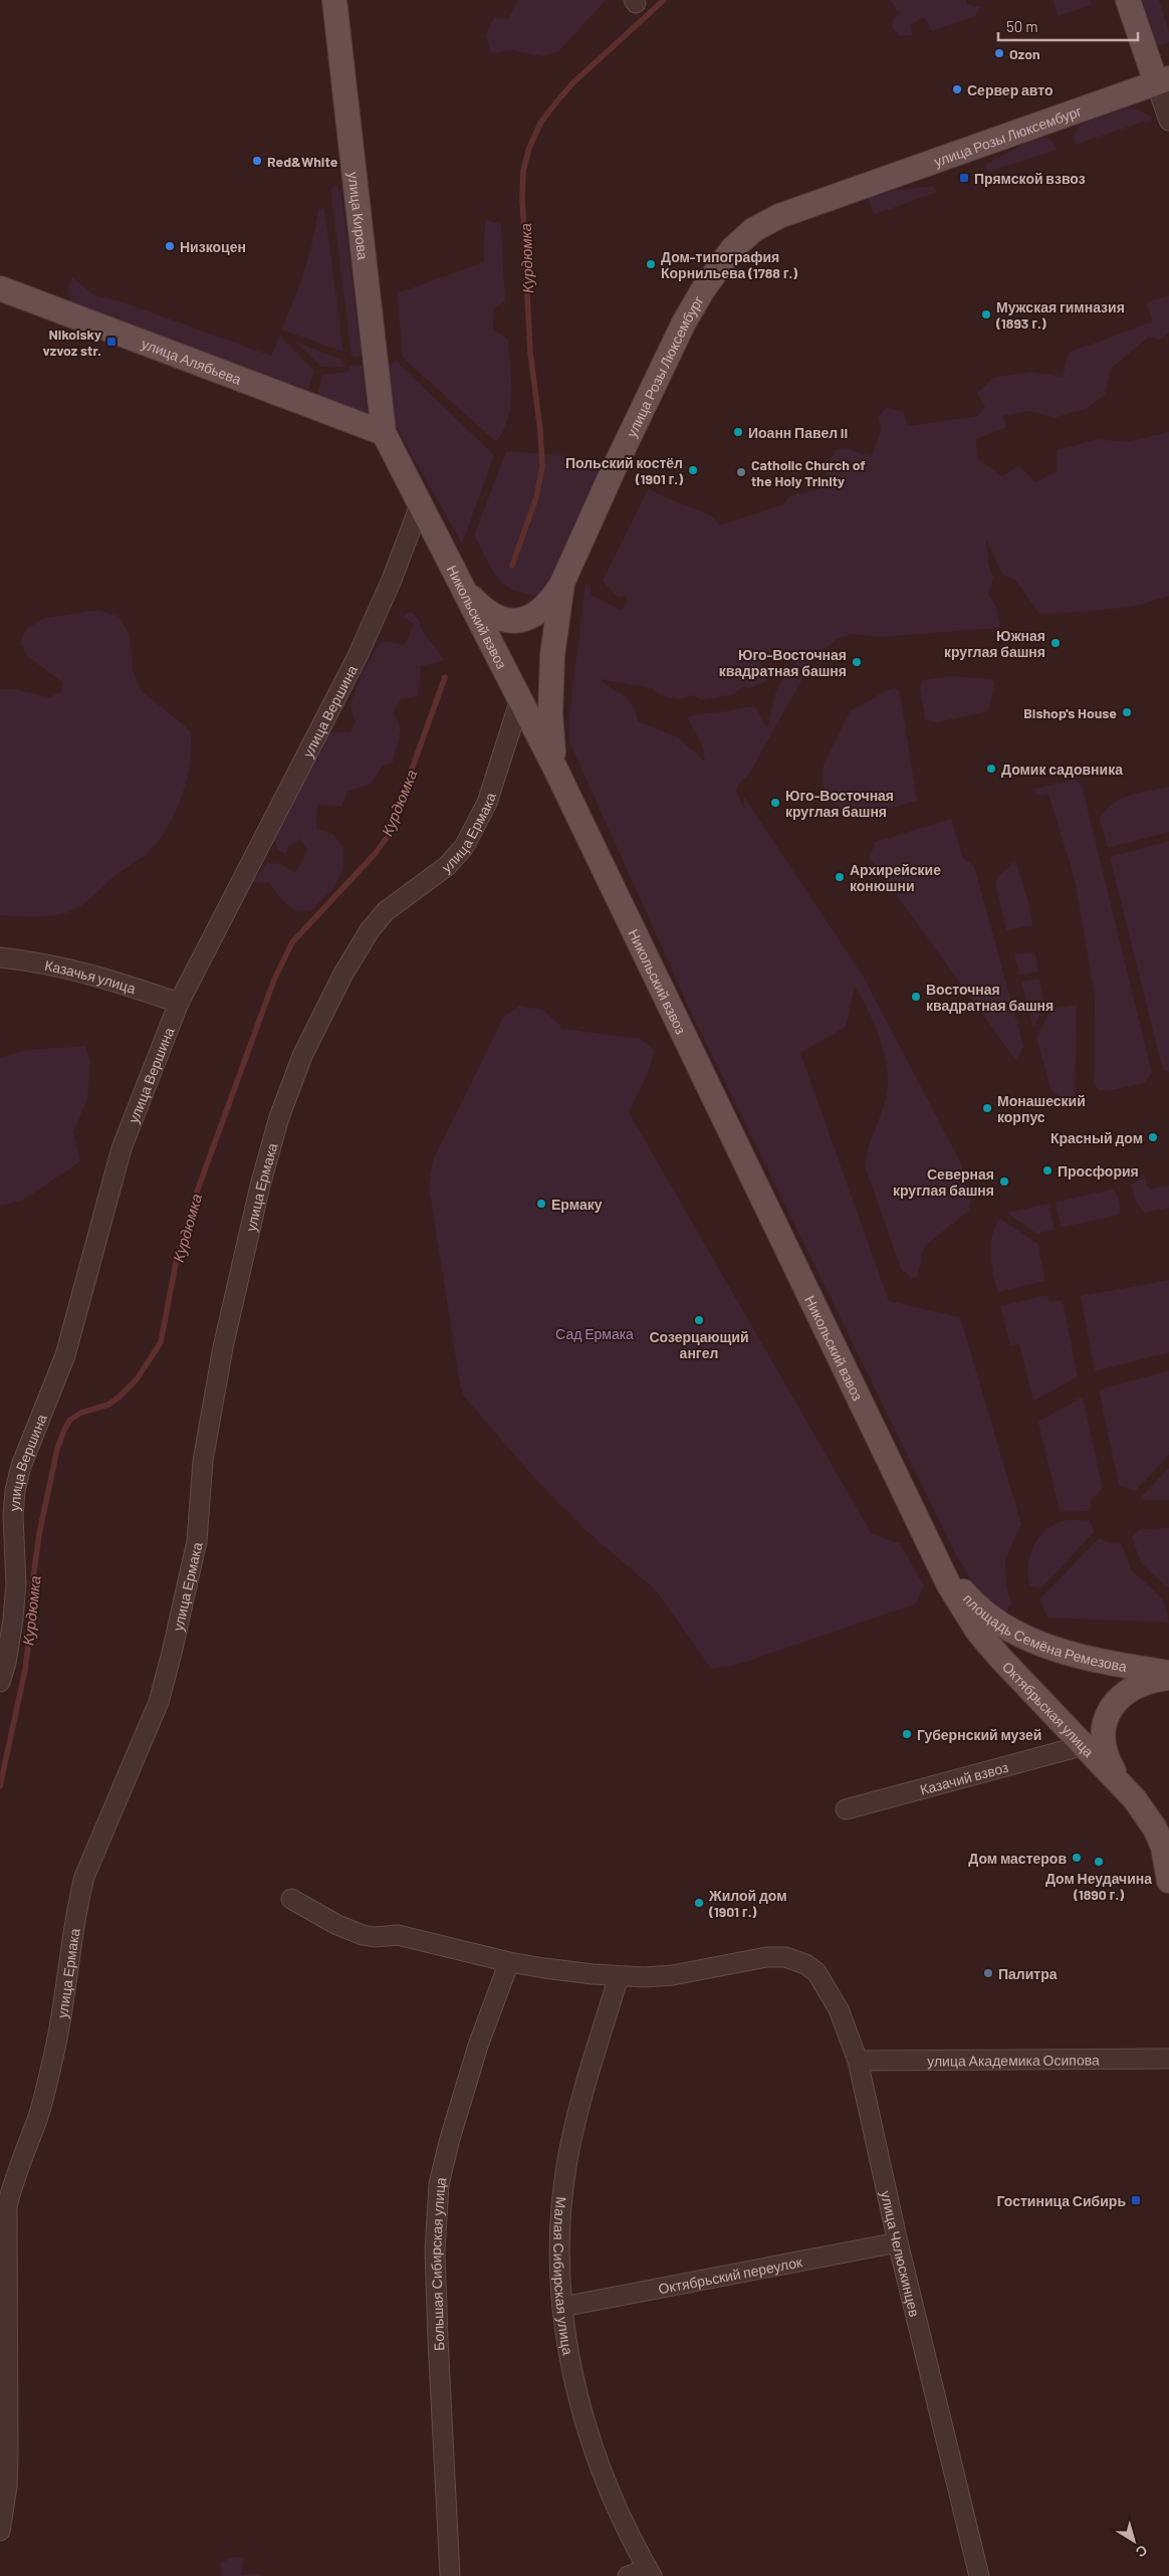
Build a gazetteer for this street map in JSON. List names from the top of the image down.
{
  "streets": {
    "main road": [
      "улица Розы Люксембург",
      "улица Кирова",
      "улица Алябьева",
      "Никольский взвоз",
      "площадь Семёна Ремезова",
      "Октябрьская улица"
    ],
    "street": [
      "улица Вершина",
      "улица Ермака",
      "Казачья улица",
      "Казачий взвоз",
      "улица Академика Осипова",
      "улица Челюскинцев",
      "Большая Сибирская улица",
      "Октябрьский переулок",
      "Малая Сибирская улица"
    ]
  },
  "crossings": [
    ["улица Розы Люксембург", "Никольский взвоз"],
    ["улица Кирова", "улица Алябьева"],
    ["улица Кирова", "Никольский взвоз"],
    ["улица Алябьева", "Никольский взвоз"],
    ["Никольский взвоз", "улица Вершина"],
    ["Никольский взвоз", "улица Ермака"],
    ["Никольский взвоз", "площадь Семёна Ремезова"],
    ["Никольский взвоз", "Октябрьская улица"],
    ["улица Вершина", "Казачья улица"],
    ["площадь Семёна Ремезова", "Октябрьская улица"],
    ["Октябрьская улица", "Казачий взвоз"],
    ["улица Академика Осипова", "улица Челюскинцев"],
    ["улица Челюскинцев", "Октябрьский переулок"],
    ["улица Челюскинцев", "Малая Сибирская улица"],
    ["Октябрьский переулок", "Малая Сибирская улица"]
  ],
  "water": ["Курдюмка"],
  "parks": ["Сад Ермака"],
  "places": {
    "other": [
      "Ozon",
      "Сервер авто",
      "Red&White",
      "Низкоцен",
      "Дом-типография Корнильева (1788 г.)",
      "Мужская гимназия (1893 г.)",
      "Иоанн Павел II",
      "Польский костёл (1901 г.)",
      "Catholic Church of the Holy Trinity",
      "Южная круглая башня",
      "Юго-Восточная квадратная башня",
      "Bishop's House",
      "Домик садовника",
      "Юго-Восточная круглая башня",
      "Архирейские конюшни",
      "Восточная квадратная башня",
      "Монашеский корпус",
      "Красный дом",
      "Просфория",
      "Северная круглая башня",
      "Ермаку",
      "Созерцающий ангел",
      "Губернский музей",
      "Дом мастеров",
      "Дом Неудачина (1890 г.)",
      "Жилой дом (1901 г.)",
      "Палитра"
    ],
    "transit": ["Прямской взвоз", "Nikolsky vzvoz str.", "Гостиница Сибирь"]
  },
  "scale_bar": "50 m",
  "north": "bottom right"
}
